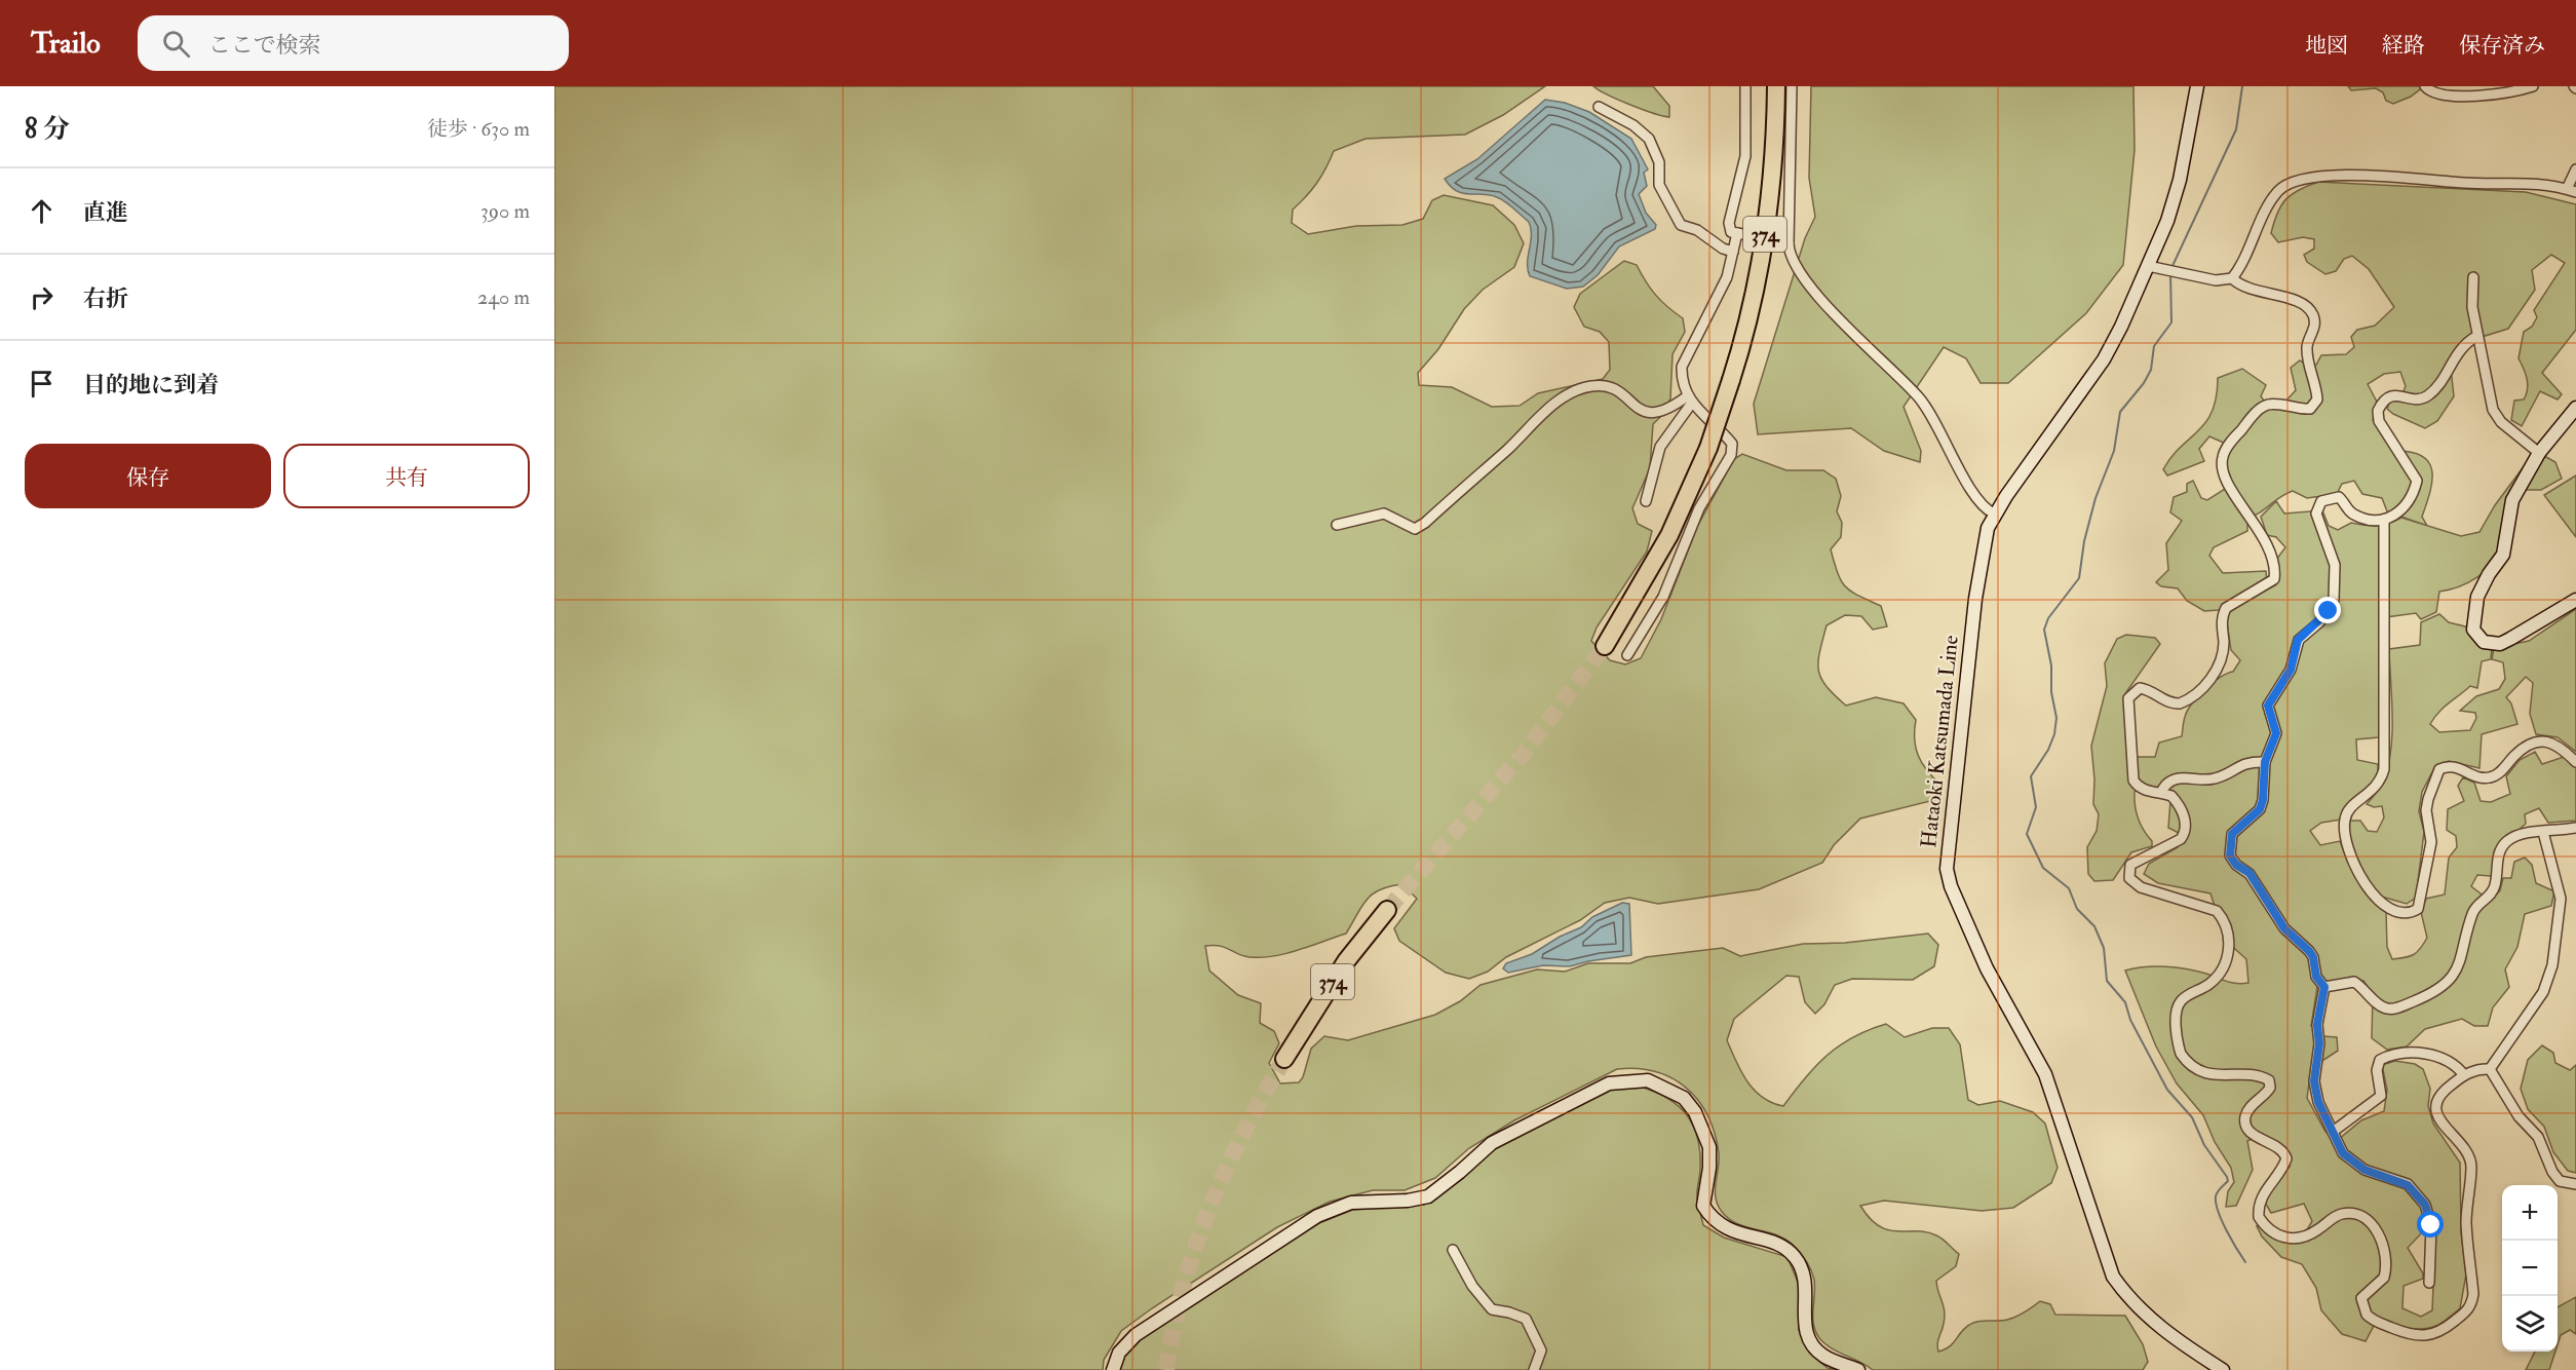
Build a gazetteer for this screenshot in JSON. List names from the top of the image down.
{
  "streets": {
    "highway": ["374"],
    "main road": ["Hataoki Katsumada Line"]
  },
  "page": {
    "header": "Trailo",
    "search": "ここで検索",
    "nav": ["地図", "経路", "保存済み"],
    "heading": ["8 分", "徒歩 · 630 m"],
    "list": [
      ["直進", "390 m"],
      ["右折", "240 m"],
      "目的地に到着"
    ],
    "buttons": ["保存", "共有"],
    "map_buttons": ["+", "−"]
  }
}
